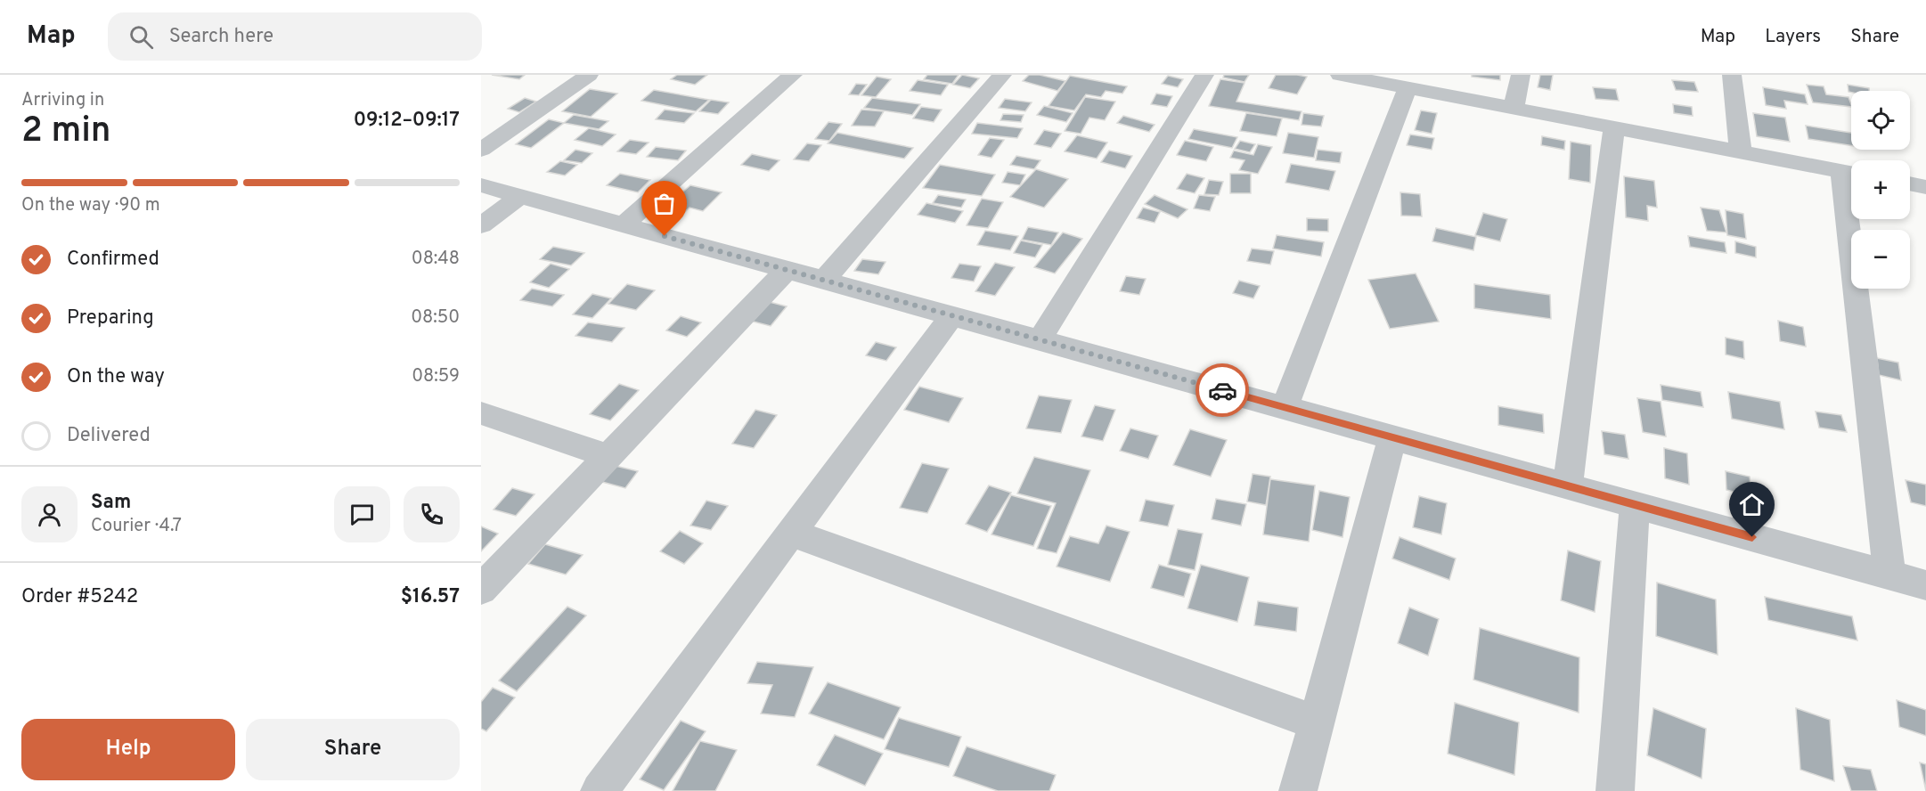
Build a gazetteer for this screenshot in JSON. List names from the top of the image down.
{
  "page": {
    "header": "Map",
    "search": "Search here",
    "nav": ["Map", "Layers", "Share"],
    "heading": ["2 min", "Arriving in", "09:12–09:17"],
    "panel": [
      "Sam",
      "Courier · 4.7",
      "Order #5242",
      "$16.57"
    ],
    "map_buttons": ["+", "−"],
    "bar": "On the way · 90 m",
    "list": [
      ["Confirmed", "08:48"],
      ["Preparing", "08:50"],
      ["On the way", "08:59"],
      "Delivered"
    ],
    "buttons": ["Help", "Share"]
  }
}
